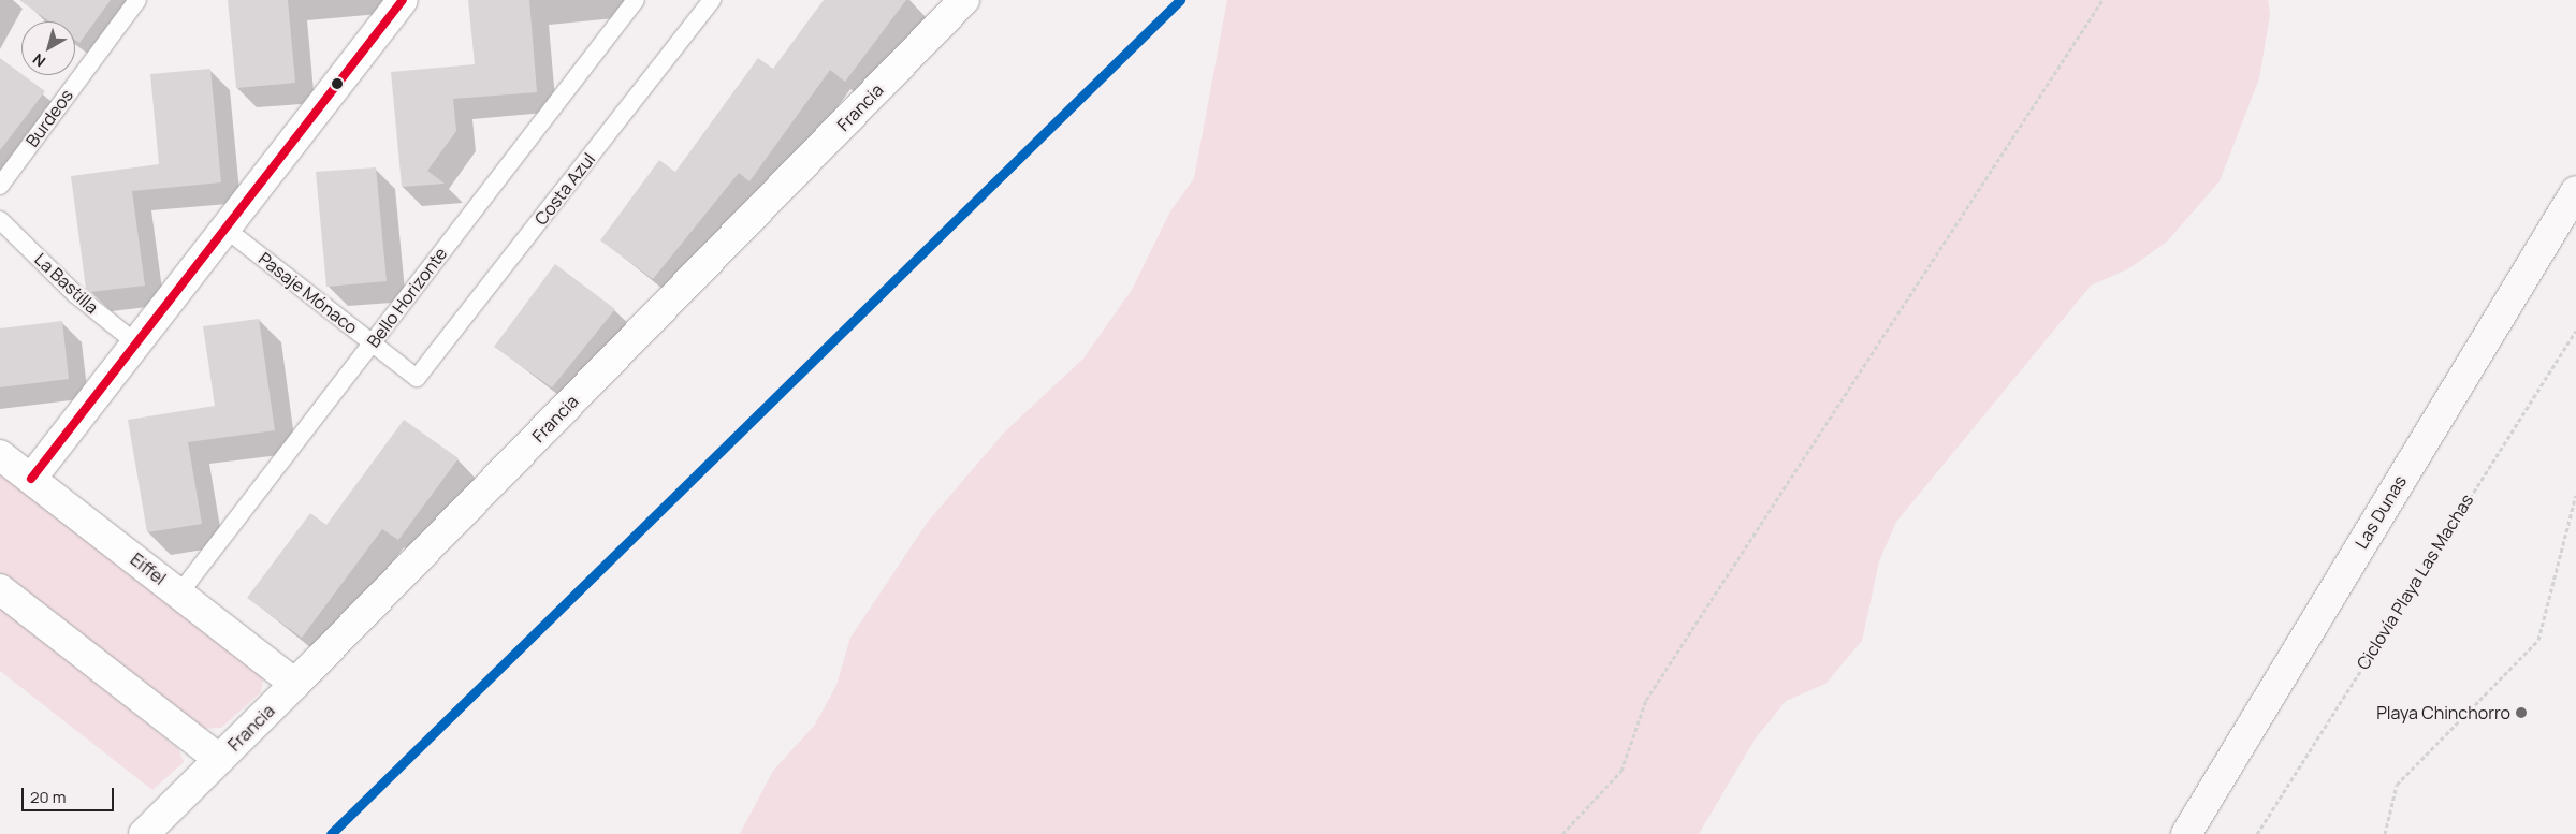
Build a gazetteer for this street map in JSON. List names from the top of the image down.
{
  "streets": {
    "main road": ["Las Dunas"],
    "street": ["Francia", "Eiffel"],
    "lane": [
      "Burdeos",
      "Costa Azul",
      "La Bastilla",
      "Pasaje Mónaco",
      "Bello Horizonte"
    ],
    "path": ["Ciclovía Playa Las Machas"]
  },
  "crossings": [
    ["Francia", "Eiffel"],
    ["Costa Azul", "Pasaje Mónaco"],
    ["Pasaje Mónaco", "Bello Horizonte"],
    ["Bello Horizonte", "Eiffel"]
  ],
  "places": ["Playa Chinchorro"],
  "scale_bar": "20 m",
  "north": "bottom left"
}
